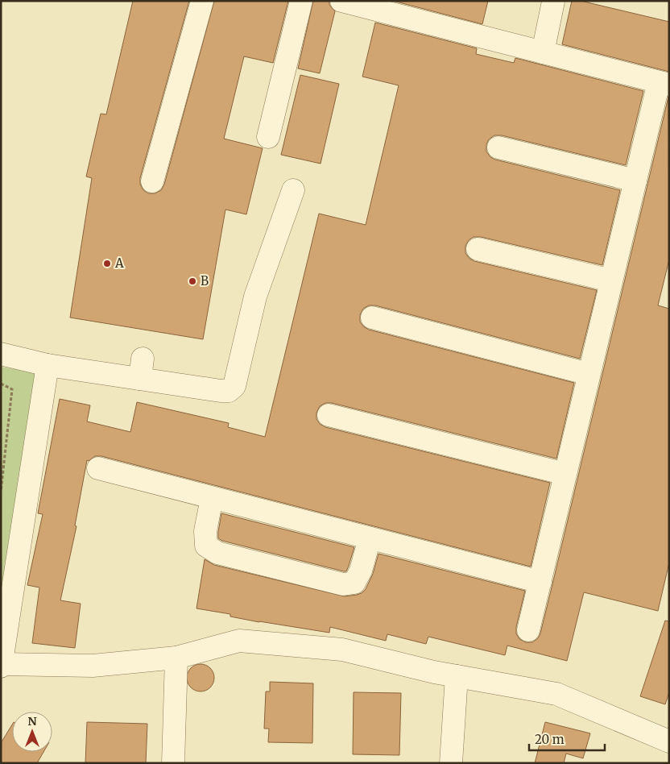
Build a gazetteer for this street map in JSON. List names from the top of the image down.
{
  "places": ["A", "B"],
  "scale_bar": "20 m",
  "north": "top"
}
